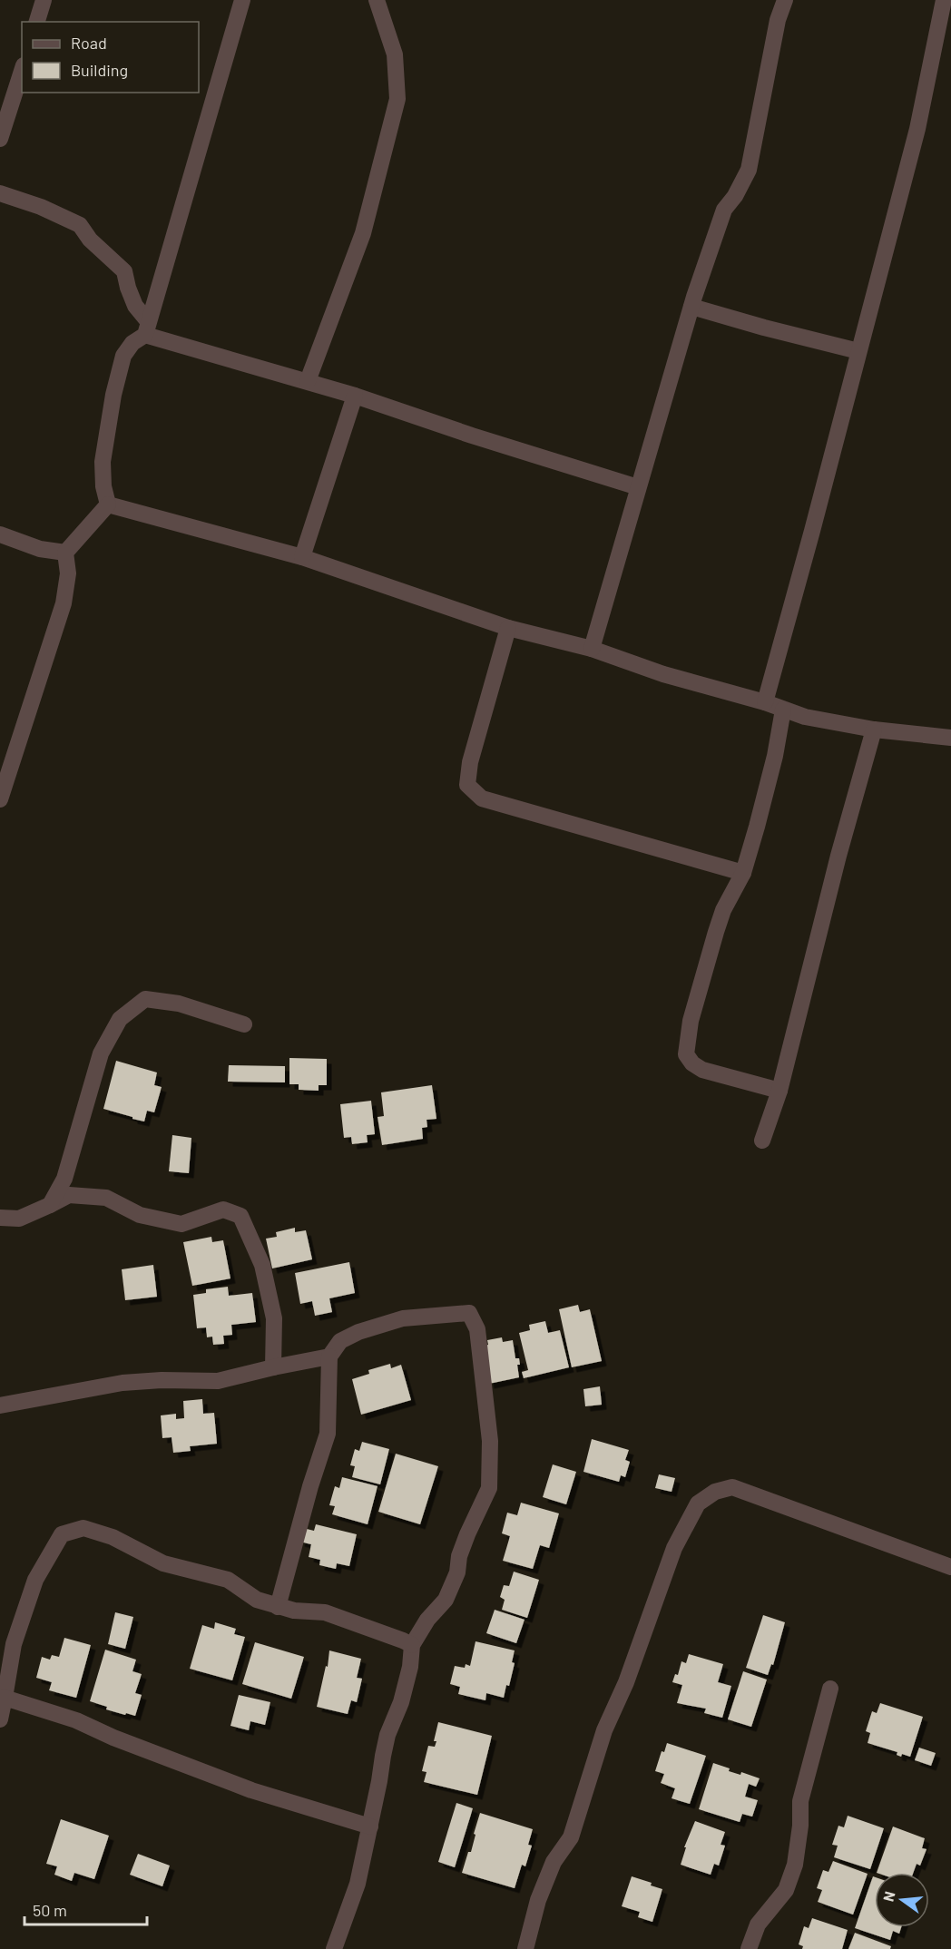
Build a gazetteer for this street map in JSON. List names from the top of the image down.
{
  "legend": ["Road", "Building"],
  "scale_bar": "50 m",
  "north": "left"
}
